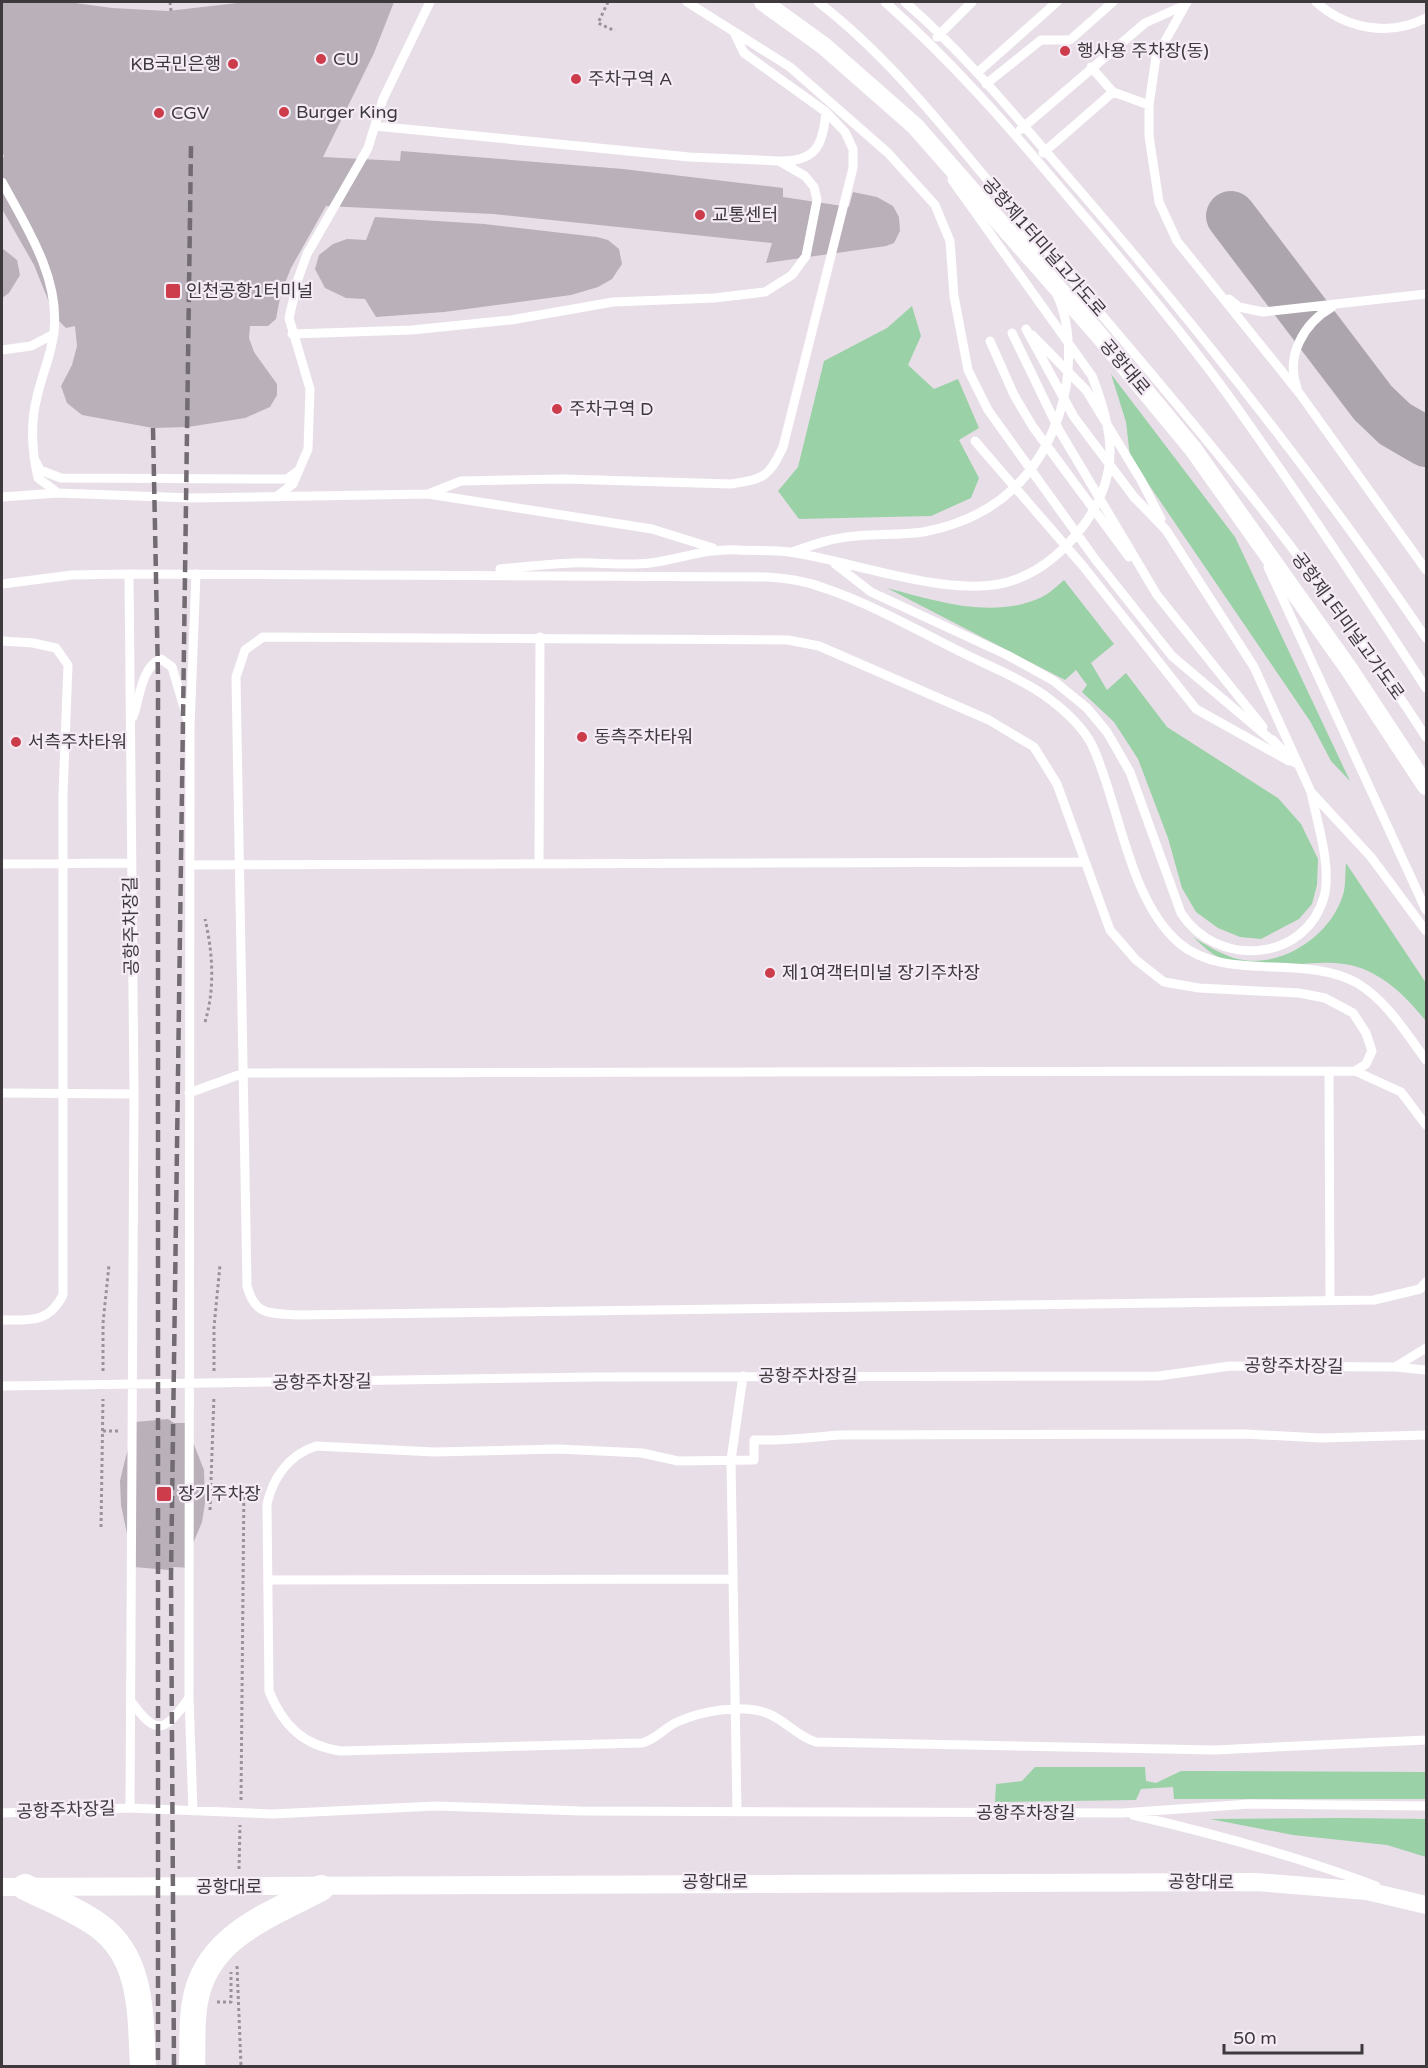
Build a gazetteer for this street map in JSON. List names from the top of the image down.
{
  "streets": {
    "street": ["공항대로"],
    "lane": ["공항제1터미널고가도로", "공항주차장길"]
  },
  "places": {
    "other": [
      "행사용 주차장(동)",
      "CU",
      "KB국민은행",
      "주차구역 A",
      "Burger King",
      "CGV",
      "교통센터",
      "주차구역 D",
      "동측주차타워",
      "서측주차타워",
      "제1여객터미널 장기주차장"
    ],
    "transit": ["인천공항1터미널", "장기주차장"]
  },
  "scale_bar": "50 m"
}
